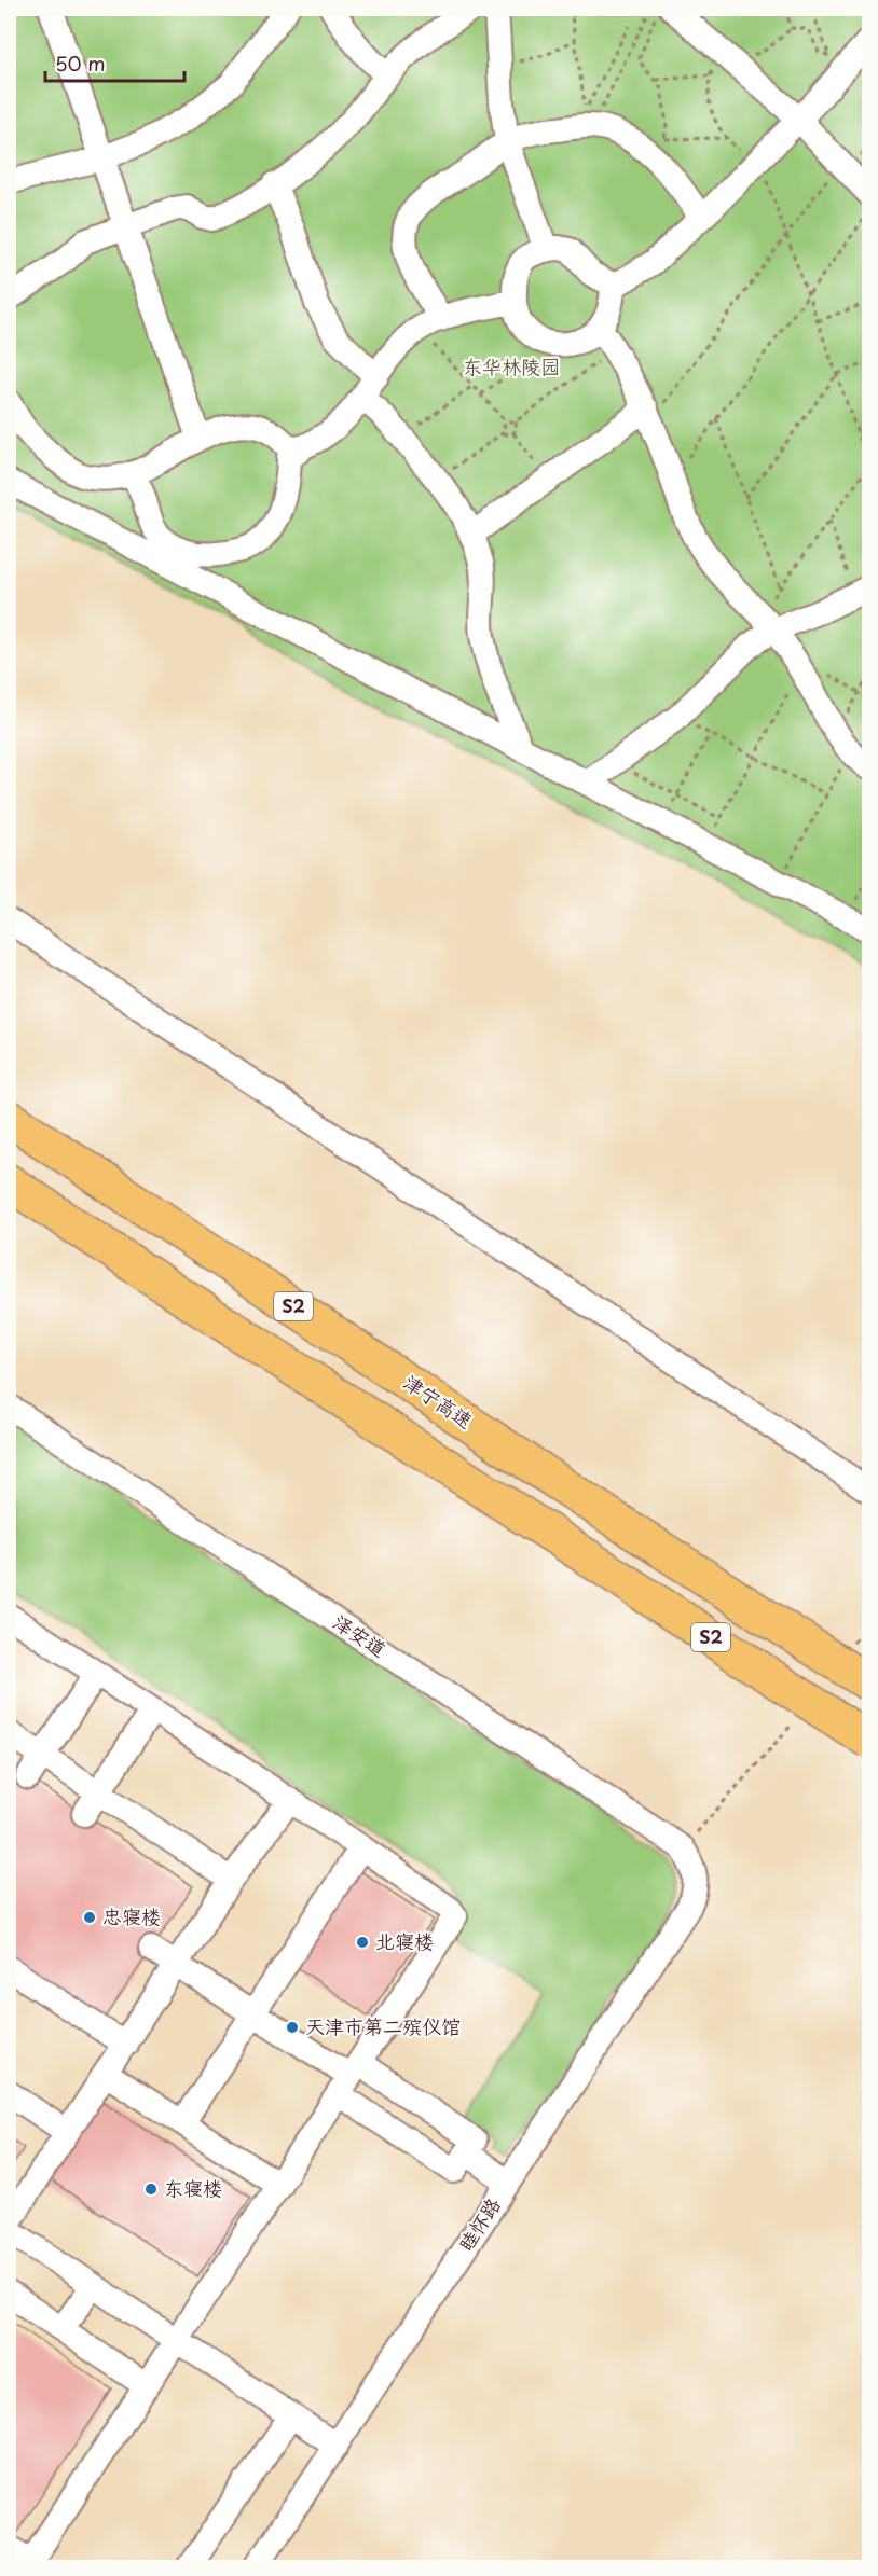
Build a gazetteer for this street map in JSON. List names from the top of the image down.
{
  "streets": {
    "highway": ["S2", "津宁高速"],
    "street": ["泽安道", "睦怀路"]
  },
  "crossings": [
    ["泽安道", "睦怀路"]
  ],
  "parks": ["东华林陵园"],
  "places": [
    "忠寝楼",
    "北寝楼",
    "天津市第二殡仪馆",
    "东寝楼"
  ],
  "scale_bar": "50 m"
}
